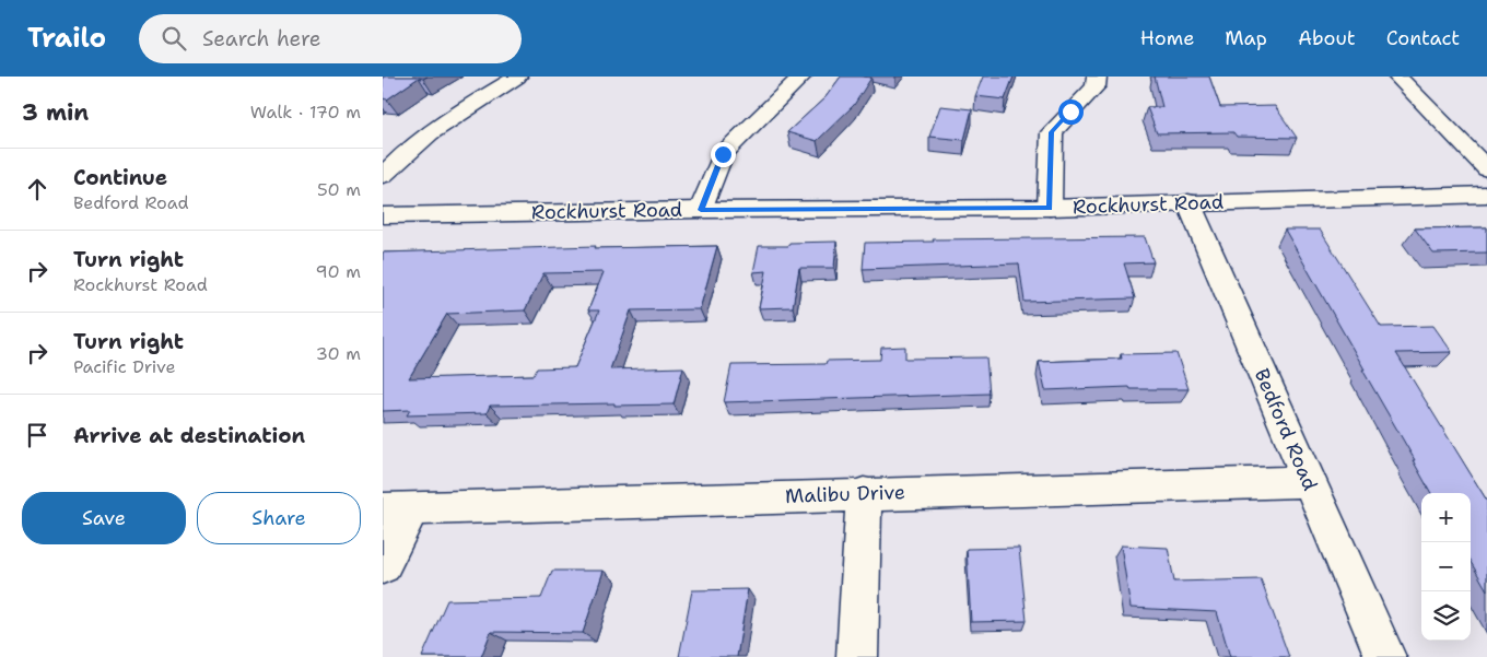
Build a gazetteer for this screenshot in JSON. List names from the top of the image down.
{
  "streets": {
    "street": ["Rockhurst Road", "Bedford Road", "Malibu Drive"]
  },
  "crossings": [
    ["Rockhurst Road", "Bedford Road"],
    ["Bedford Road", "Malibu Drive"]
  ],
  "page": {
    "header": "Trailo",
    "search": "Search here",
    "nav": [
      "Home",
      "Map",
      "About",
      "Contact"
    ],
    "heading": ["3 min", "Walk · 170 m"],
    "list": [
      ["Continue", "Bedford Road", "50 m"],
      ["Turn right", "Rockhurst Road", "90 m"],
      ["Turn right", "Pacific Drive", "30 m"],
      "Arrive at destination"
    ],
    "buttons": ["Save", "Share"],
    "map_buttons": ["+", "−"]
  }
}
